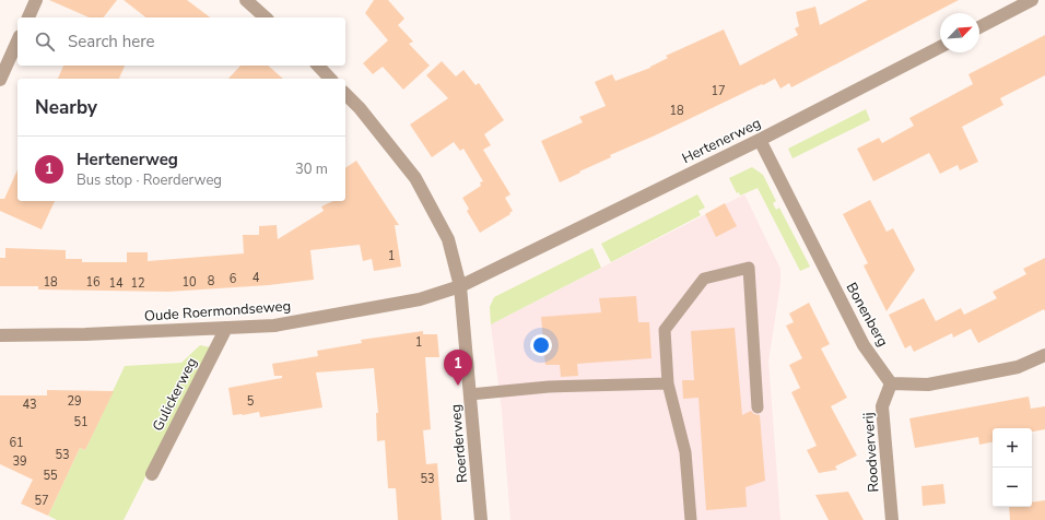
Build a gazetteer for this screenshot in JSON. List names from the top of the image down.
{
  "streets": {
    "street": [
      "Hertenerweg",
      "Oude Roermondseweg",
      "Bonenberg",
      "Gulickerweg",
      "Roerderweg",
      "Roodververij"
    ]
  },
  "crossings": [
    ["Hertenerweg", "Oude Roermondseweg"],
    ["Hertenerweg", "Bonenberg"],
    ["Hertenerweg", "Roerderweg"],
    ["Oude Roermondseweg", "Gulickerweg"],
    ["Oude Roermondseweg", "Roerderweg"],
    ["Bonenberg", "Roodververij"]
  ],
  "house_numbers": [
    "17",
    "18",
    "1",
    "4",
    "6",
    "8",
    "18",
    "16",
    "10",
    "14",
    "12",
    "1",
    "29",
    "5",
    "43",
    "51",
    "61",
    "53",
    "39",
    "55",
    "53",
    "57"
  ],
  "north": "top right",
  "page": {
    "search": "Search here",
    "heading": "Nearby",
    "list": [
      {
        "mark": "1",
        "name": "Hertenerweg",
        "note": "Bus stop · Roerderweg",
        "value": "30 m"
      }
    ],
    "pins": "1",
    "map_buttons": ["+", "−"]
  }
}
